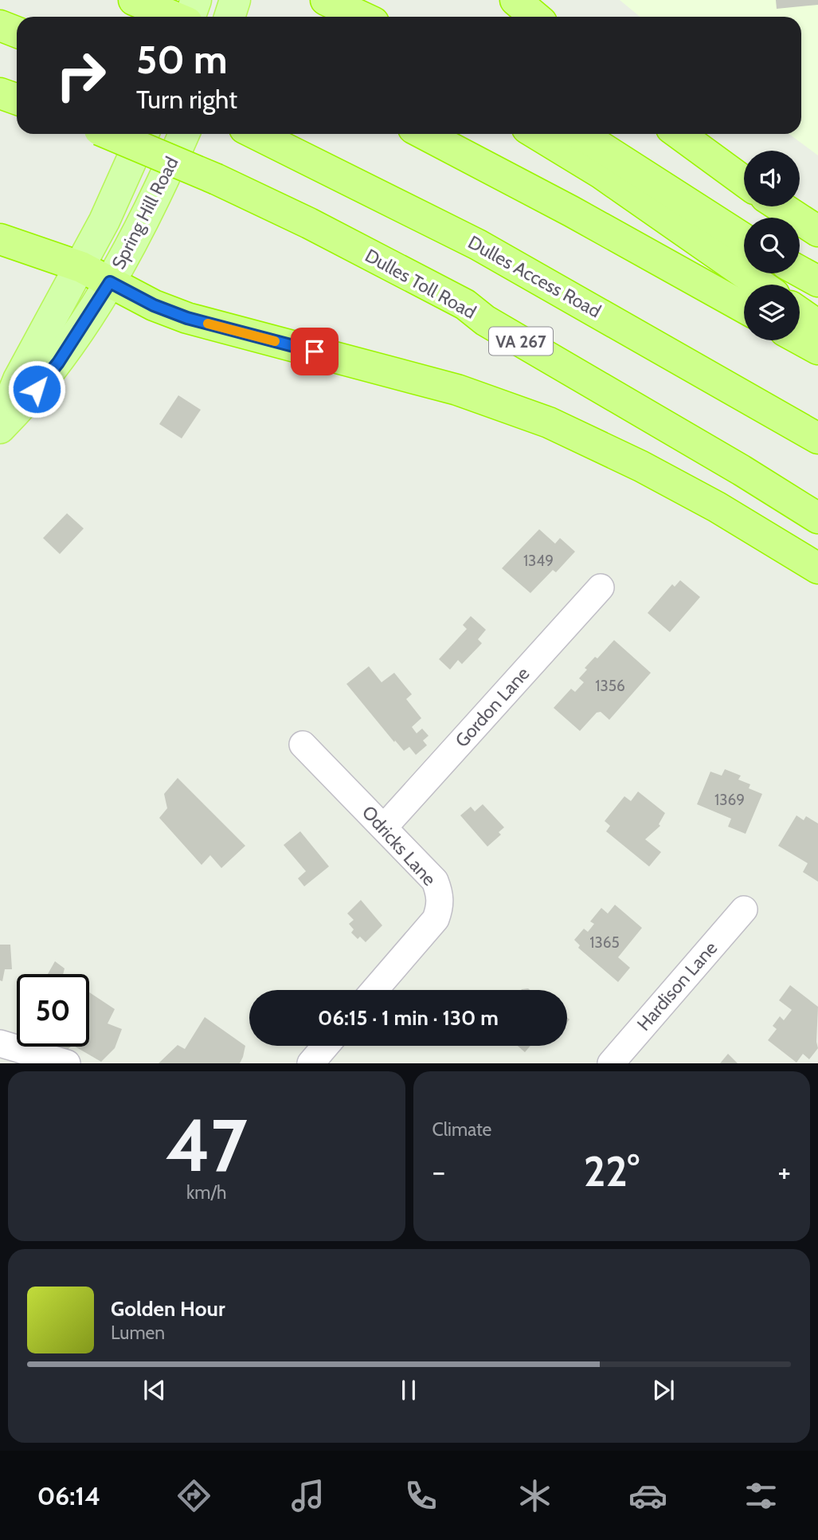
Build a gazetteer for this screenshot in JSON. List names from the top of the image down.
{
  "streets": {
    "highway": ["Dulles Access Road", "Dulles Toll Road", "VA 267"],
    "main road": ["Spring Hill Road"],
    "street": ["Gordon Lane", "Odricks Lane", "Hardison Lane"]
  },
  "crossings": [
    ["Gordon Lane", "Odricks Lane"]
  ],
  "house_numbers": [
    "1349",
    "1356",
    "1369",
    "1365"
  ],
  "page": {
    "turn": ["50 m", "Turn right"],
    "limit": "50",
    "trip": "06:15 · 1 min · 130 m",
    "tile": [
      ["47", "km/h"],
      "Climate"
    ],
    "heat": ["−", "22°", "+"],
    "song": ["Golden Hour", "Lumen"],
    "tabs": "06:14"
  }
}
